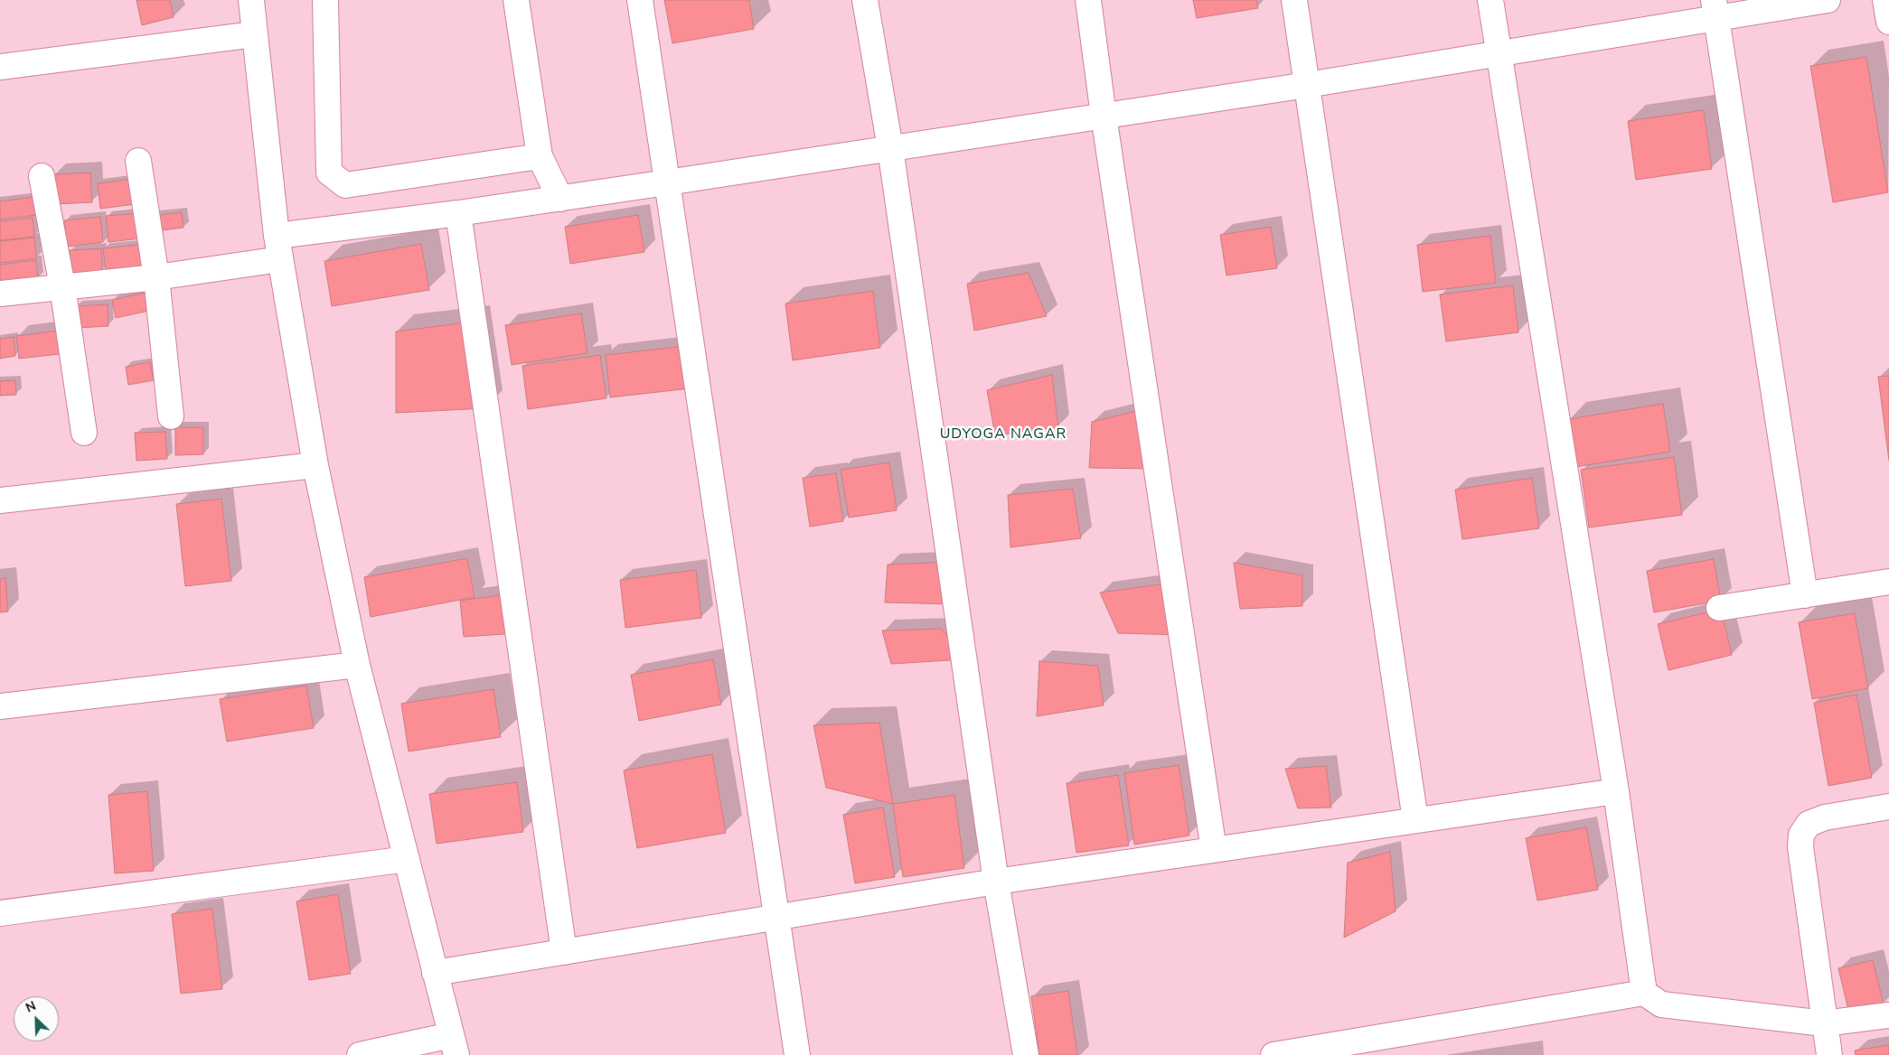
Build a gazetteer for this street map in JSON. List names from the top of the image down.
{
  "districts": ["UDYOGA NAGAR"],
  "north": "top left"
}
